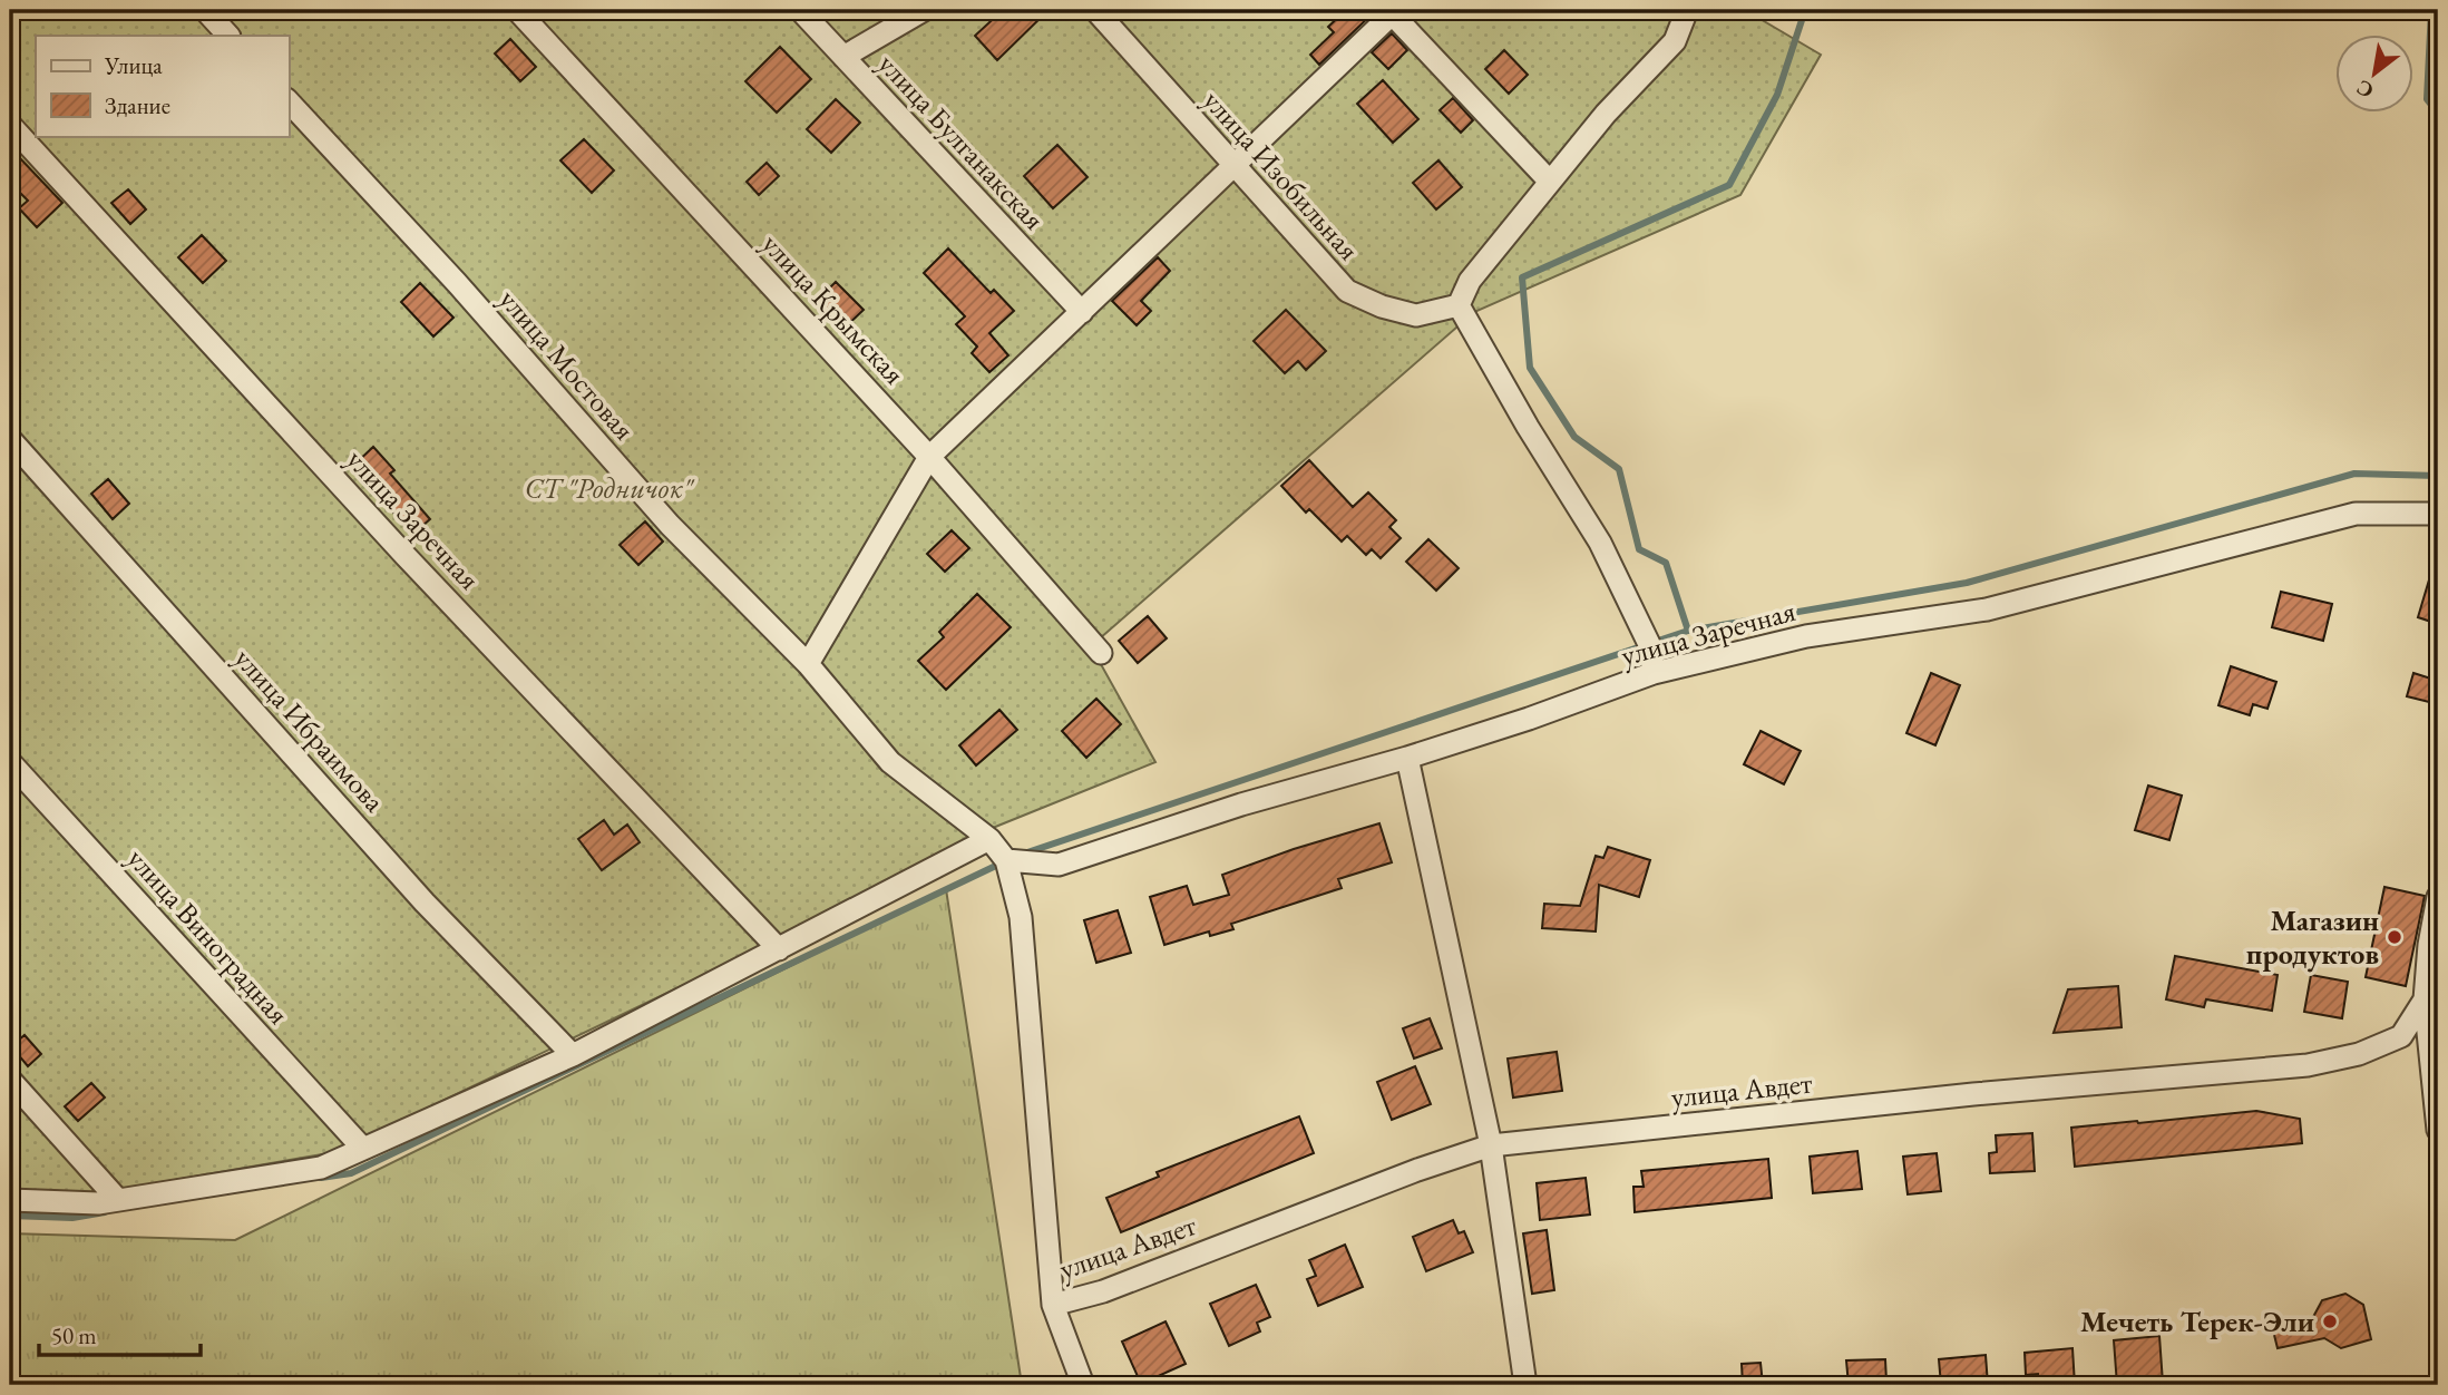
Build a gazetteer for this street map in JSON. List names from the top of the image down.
{
  "streets": {
    "street": [
      "улица Булганакская",
      "улица Изобильная",
      "улица Крымская",
      "улица Мостовая",
      "улица Заречная",
      "улица Ибраимова",
      "улица Виноградная",
      "улица Авдет"
    ]
  },
  "crossings": [
    ["улица Мостовая", "улица Заречная"]
  ],
  "parks": ["СТ \"Родничок\""],
  "places": ["Магазин продуктов", "Мечеть Терек-Эли"],
  "legend": ["Улица", "Здание"],
  "scale_bar": "50 m",
  "north": "bottom left"
}
